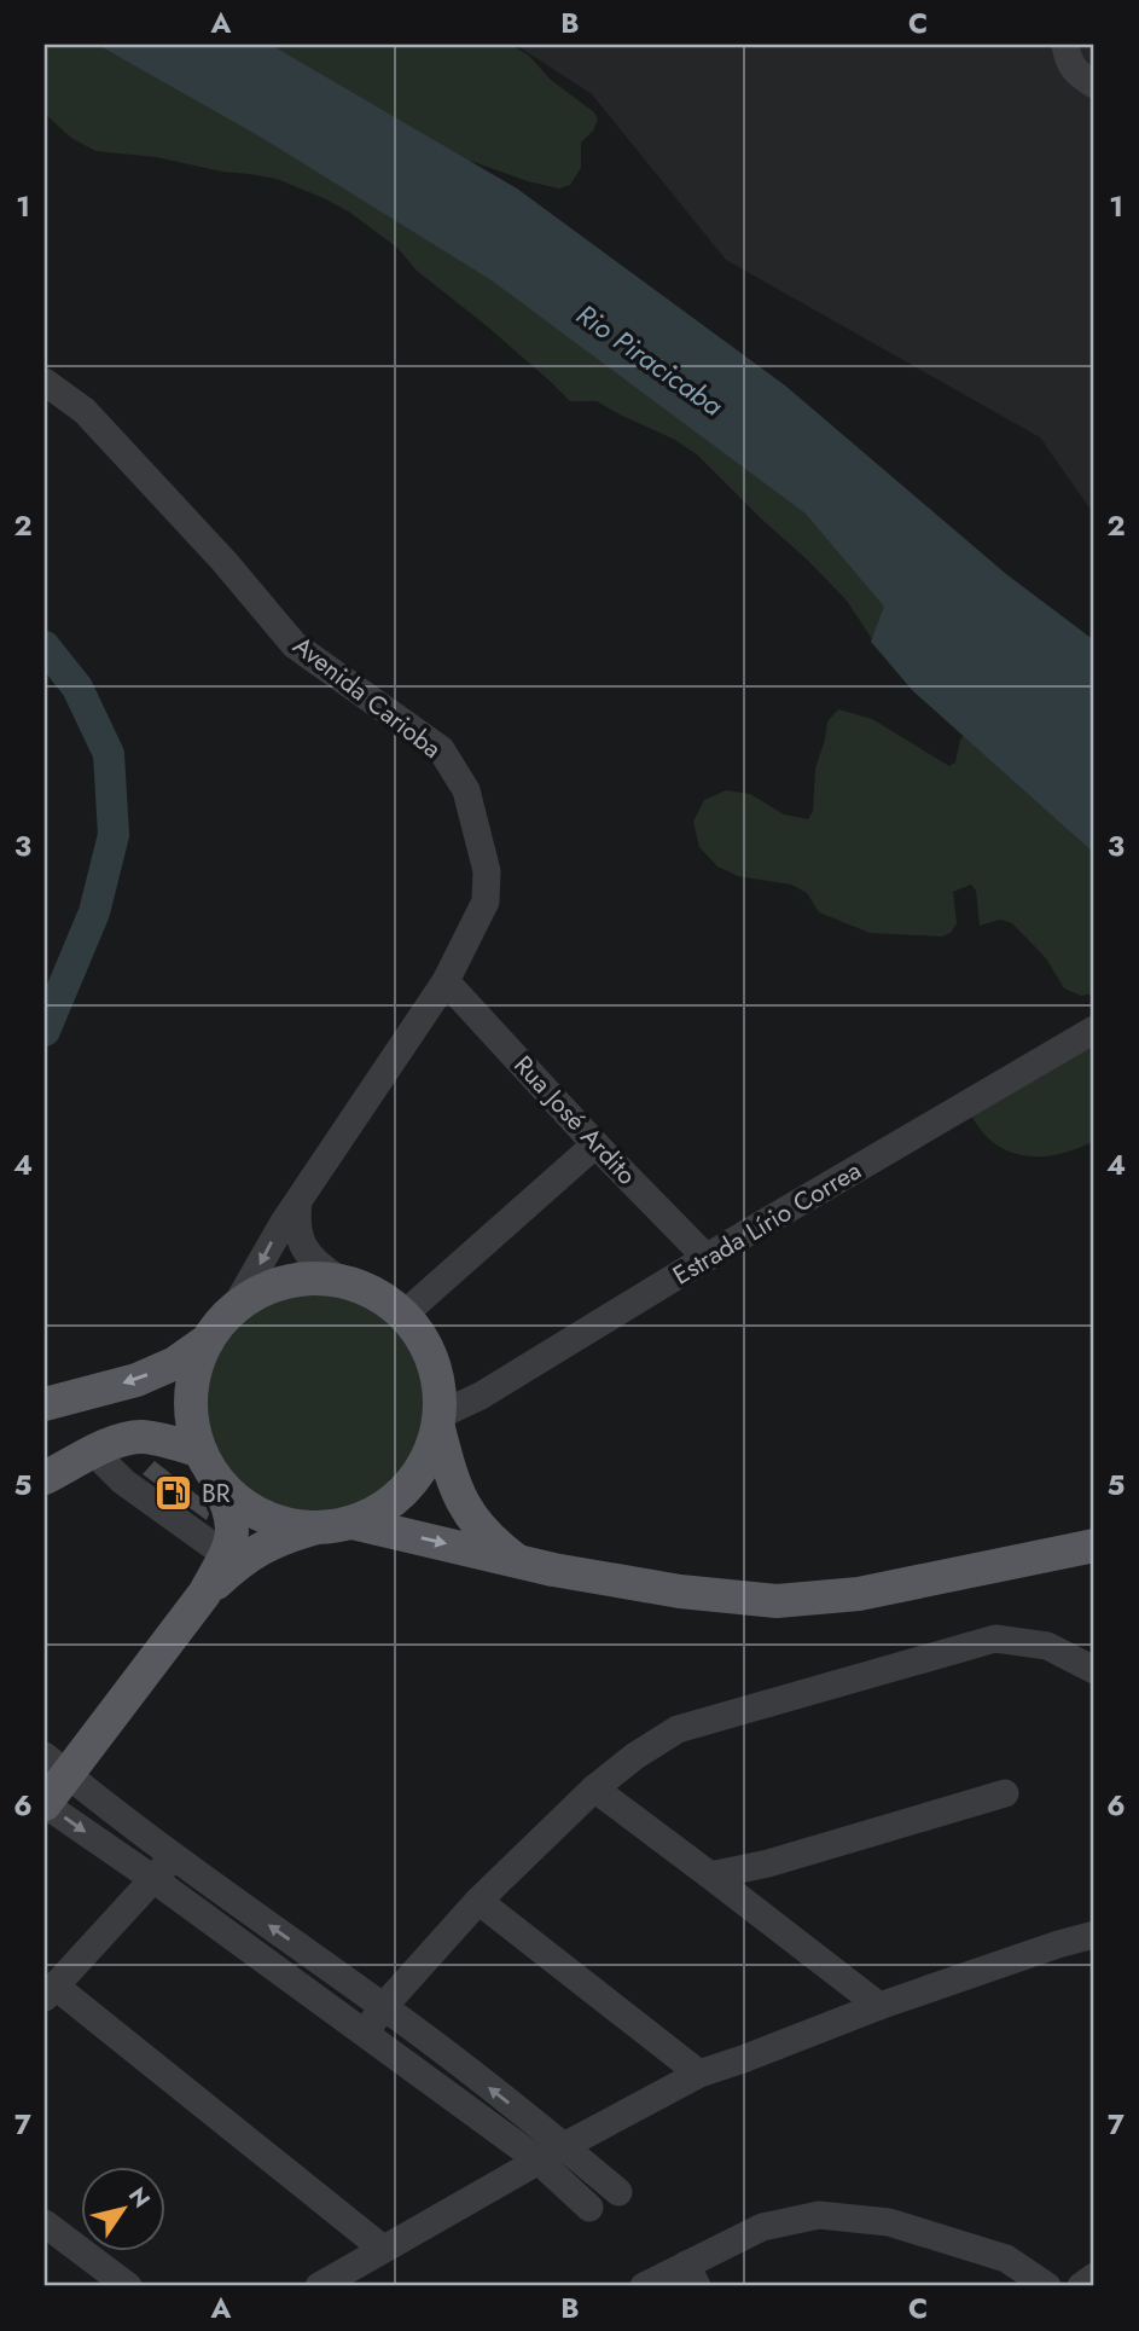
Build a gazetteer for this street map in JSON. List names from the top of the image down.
{
  "streets": {
    "street": ["Avenida Carioba", "Rua José Ardito", "Estrada Lírio Correa"]
  },
  "crossings": [
    ["Avenida Carioba", "Rua José Ardito"],
    ["Avenida Carioba", "Estrada Lírio Correa"],
    ["Rua José Ardito", "Estrada Lírio Correa"]
  ],
  "water": ["Rio Piracicaba"],
  "places": {
    "fuel station": ["BR"]
  },
  "north": "top right",
  "grid": {
    "columns": ["A", "B", "C"],
    "rows": [
      "1",
      "2",
      "3",
      "4",
      "5",
      "6",
      "7"
    ]
  }
}
